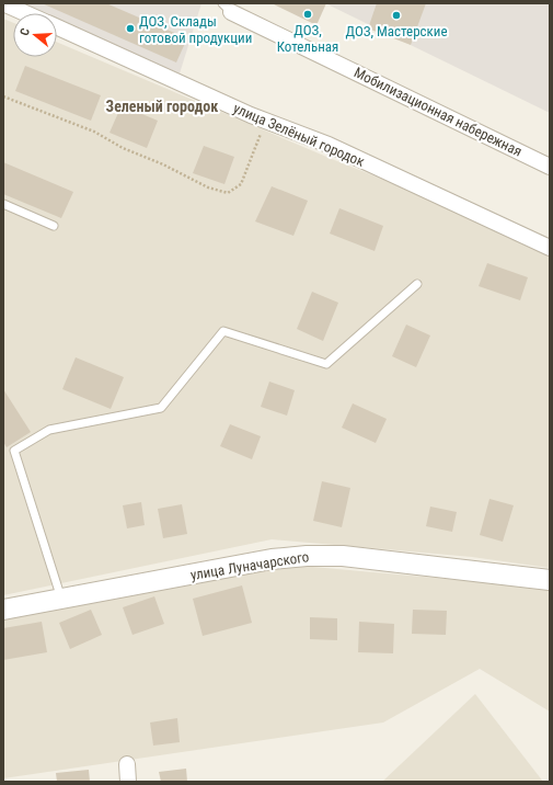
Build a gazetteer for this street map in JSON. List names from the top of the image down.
{
  "streets": {
    "street": ["Мобилизационная набережная", "улица Зелёный городок", "улица Луначарского"]
  },
  "districts": ["Зеленый городок"],
  "places": ["ДОЗ, Котельная", "ДОЗ, Мастерские", "ДОЗ, Склады готовой продукции"],
  "north": "left"
}
